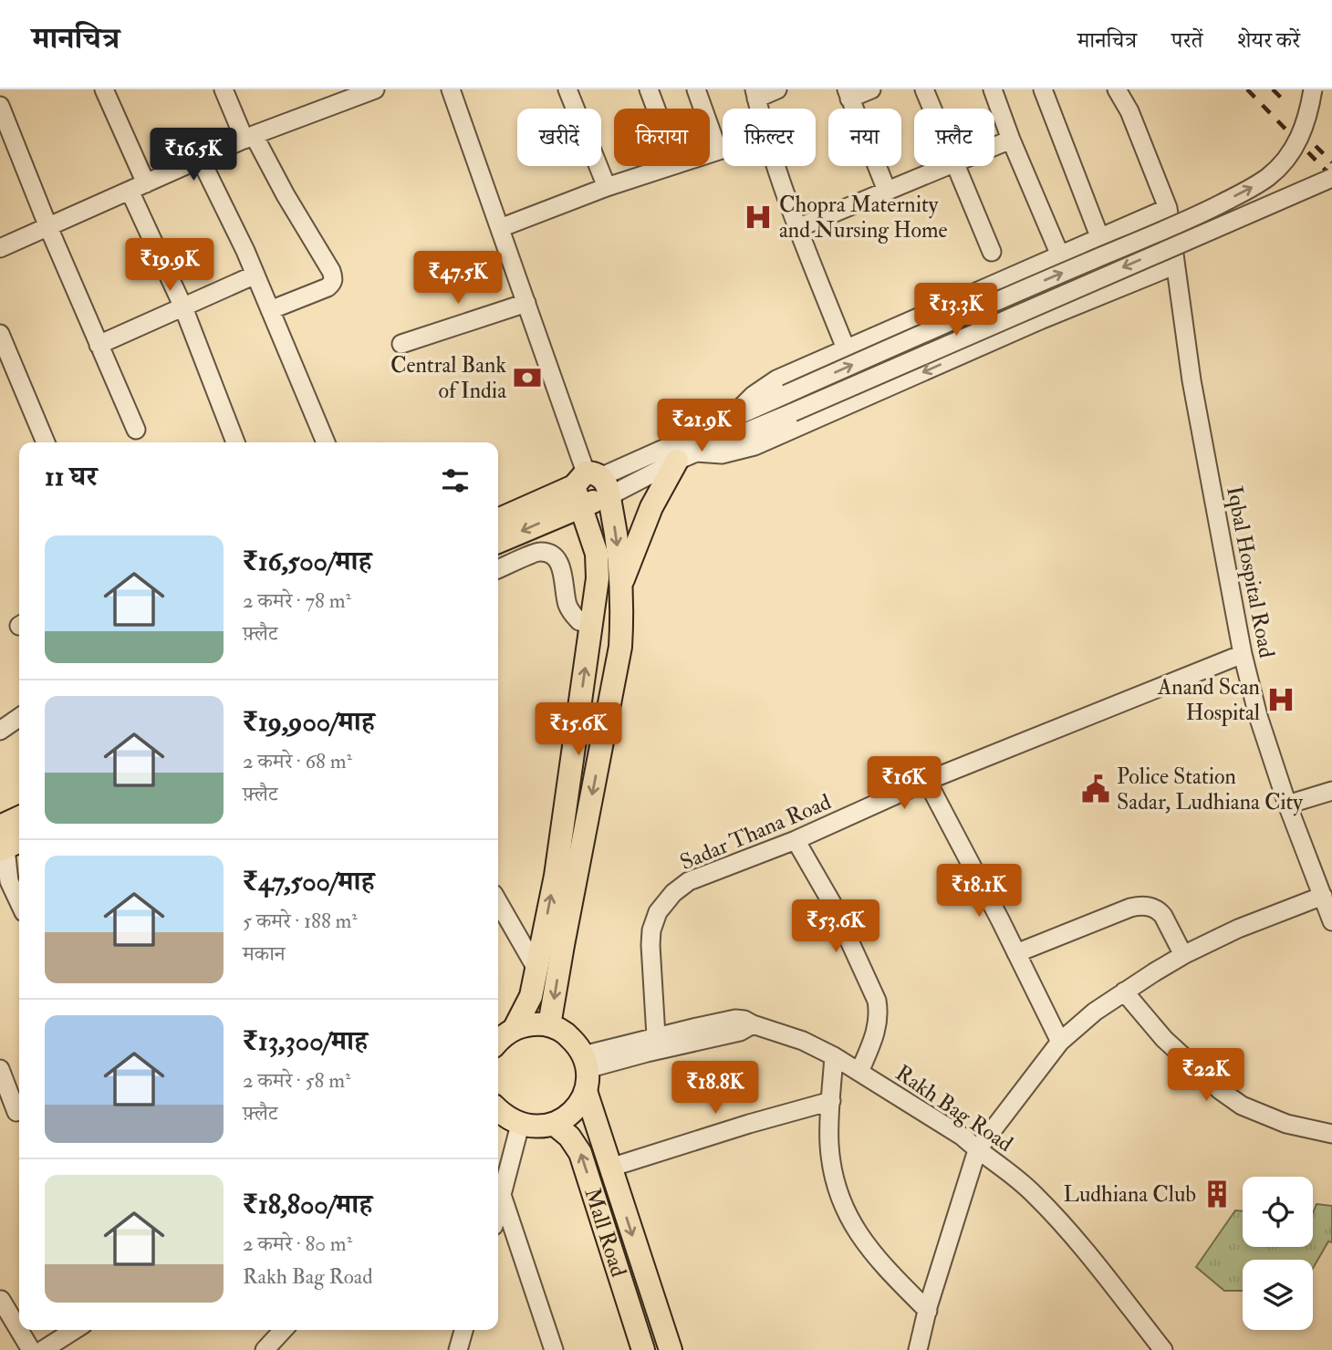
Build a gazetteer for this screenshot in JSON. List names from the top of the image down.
{
  "streets": {
    "main road": ["Mall Road"],
    "street": ["Iqbal Hospital Road", "Sadar Thana Road", "Rakh Bag Road"]
  },
  "crossings": [
    ["Iqbal Hospital Road", "Sadar Thana Road"],
    ["Sadar Thana Road", "Rakh Bag Road"],
    ["Rakh Bag Road", "Mall Road"]
  ],
  "places": {
    "hospital": ["Chopra Maternity and Nursing Home", "Anand Scan Hospital"],
    "bank": ["Central Bank of India"],
    "public building": ["Police Station Sadar, Ludhiana City"],
    "building": ["Ludhiana Club"]
  },
  "page": {
    "header": "मानचित्र",
    "nav": ["मानचित्र", "परतें", "शेयर करें"],
    "chip": [
      "खरीदें",
      "किराया",
      "फ़िल्टर",
      "नया",
      "फ़्लैट"
    ],
    "price": [
      "₹16.5K",
      "₹19.9K",
      "₹47.5K",
      "₹13.3K",
      "₹21.9K",
      "₹15.6K",
      "₹16K",
      "₹18.1K",
      "₹53.6K",
      "₹22K",
      "₹18.8K"
    ],
    "heading": "11 घर",
    "list": [
      {
        "name": "₹16,500/माह",
        "note": "2 कमरे · 78 m² · फ़्लैट"
      },
      {
        "name": "₹19,900/माह",
        "note": "2 कमरे · 68 m² · फ़्लैट"
      },
      {
        "name": "₹47,500/माह",
        "note": "5 कमरे · 188 m² · मकान"
      },
      {
        "name": "₹13,300/माह",
        "note": "2 कमरे · 58 m² · फ़्लैट"
      },
      {
        "name": "₹18,800/माह",
        "note": "2 कमरे · 80 m² · Rakh Bag Road"
      }
    ]
  }
}
